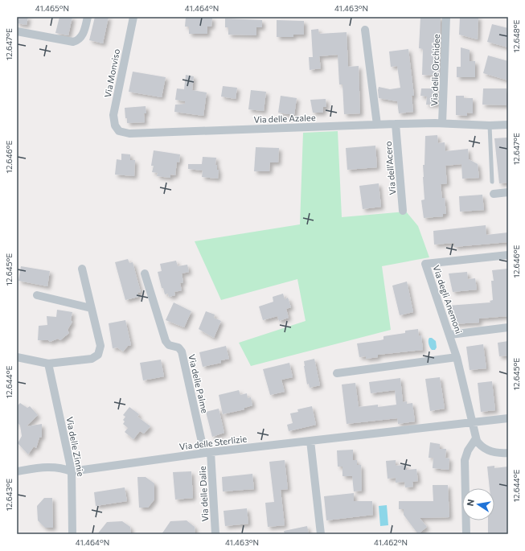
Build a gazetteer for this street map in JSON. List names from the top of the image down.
{
  "streets": {
    "street": [
      "Via delle Orchidee",
      "Via Monviso",
      "Via delle Azalee",
      "Via dell'Acero",
      "Via degli Anemoni",
      "Via delle Palme",
      "Via delle Sterlizie",
      "Via delle Zinnie",
      "Via delle Dalie"
    ]
  },
  "crossings": [
    ["Via delle Orchidee", "Via delle Azalee"],
    ["Via Monviso", "Via delle Azalee"],
    ["Via delle Azalee", "Via dell'Acero"],
    ["Via degli Anemoni", "Via delle Sterlizie"],
    ["Via delle Palme", "Via delle Sterlizie"],
    ["Via delle Palme", "Via delle Dalie"],
    ["Via delle Sterlizie", "Via delle Zinnie"],
    ["Via delle Sterlizie", "Via delle Dalie"]
  ],
  "north": "left",
  "coordinates": [
    "41.465°N",
    "41.464°N",
    "41.463°N",
    "12.648°E",
    "12.647°E",
    "12.646°E",
    "12.645°E",
    "12.644°E",
    "12.643°E",
    "41.462°N"
  ]
}
